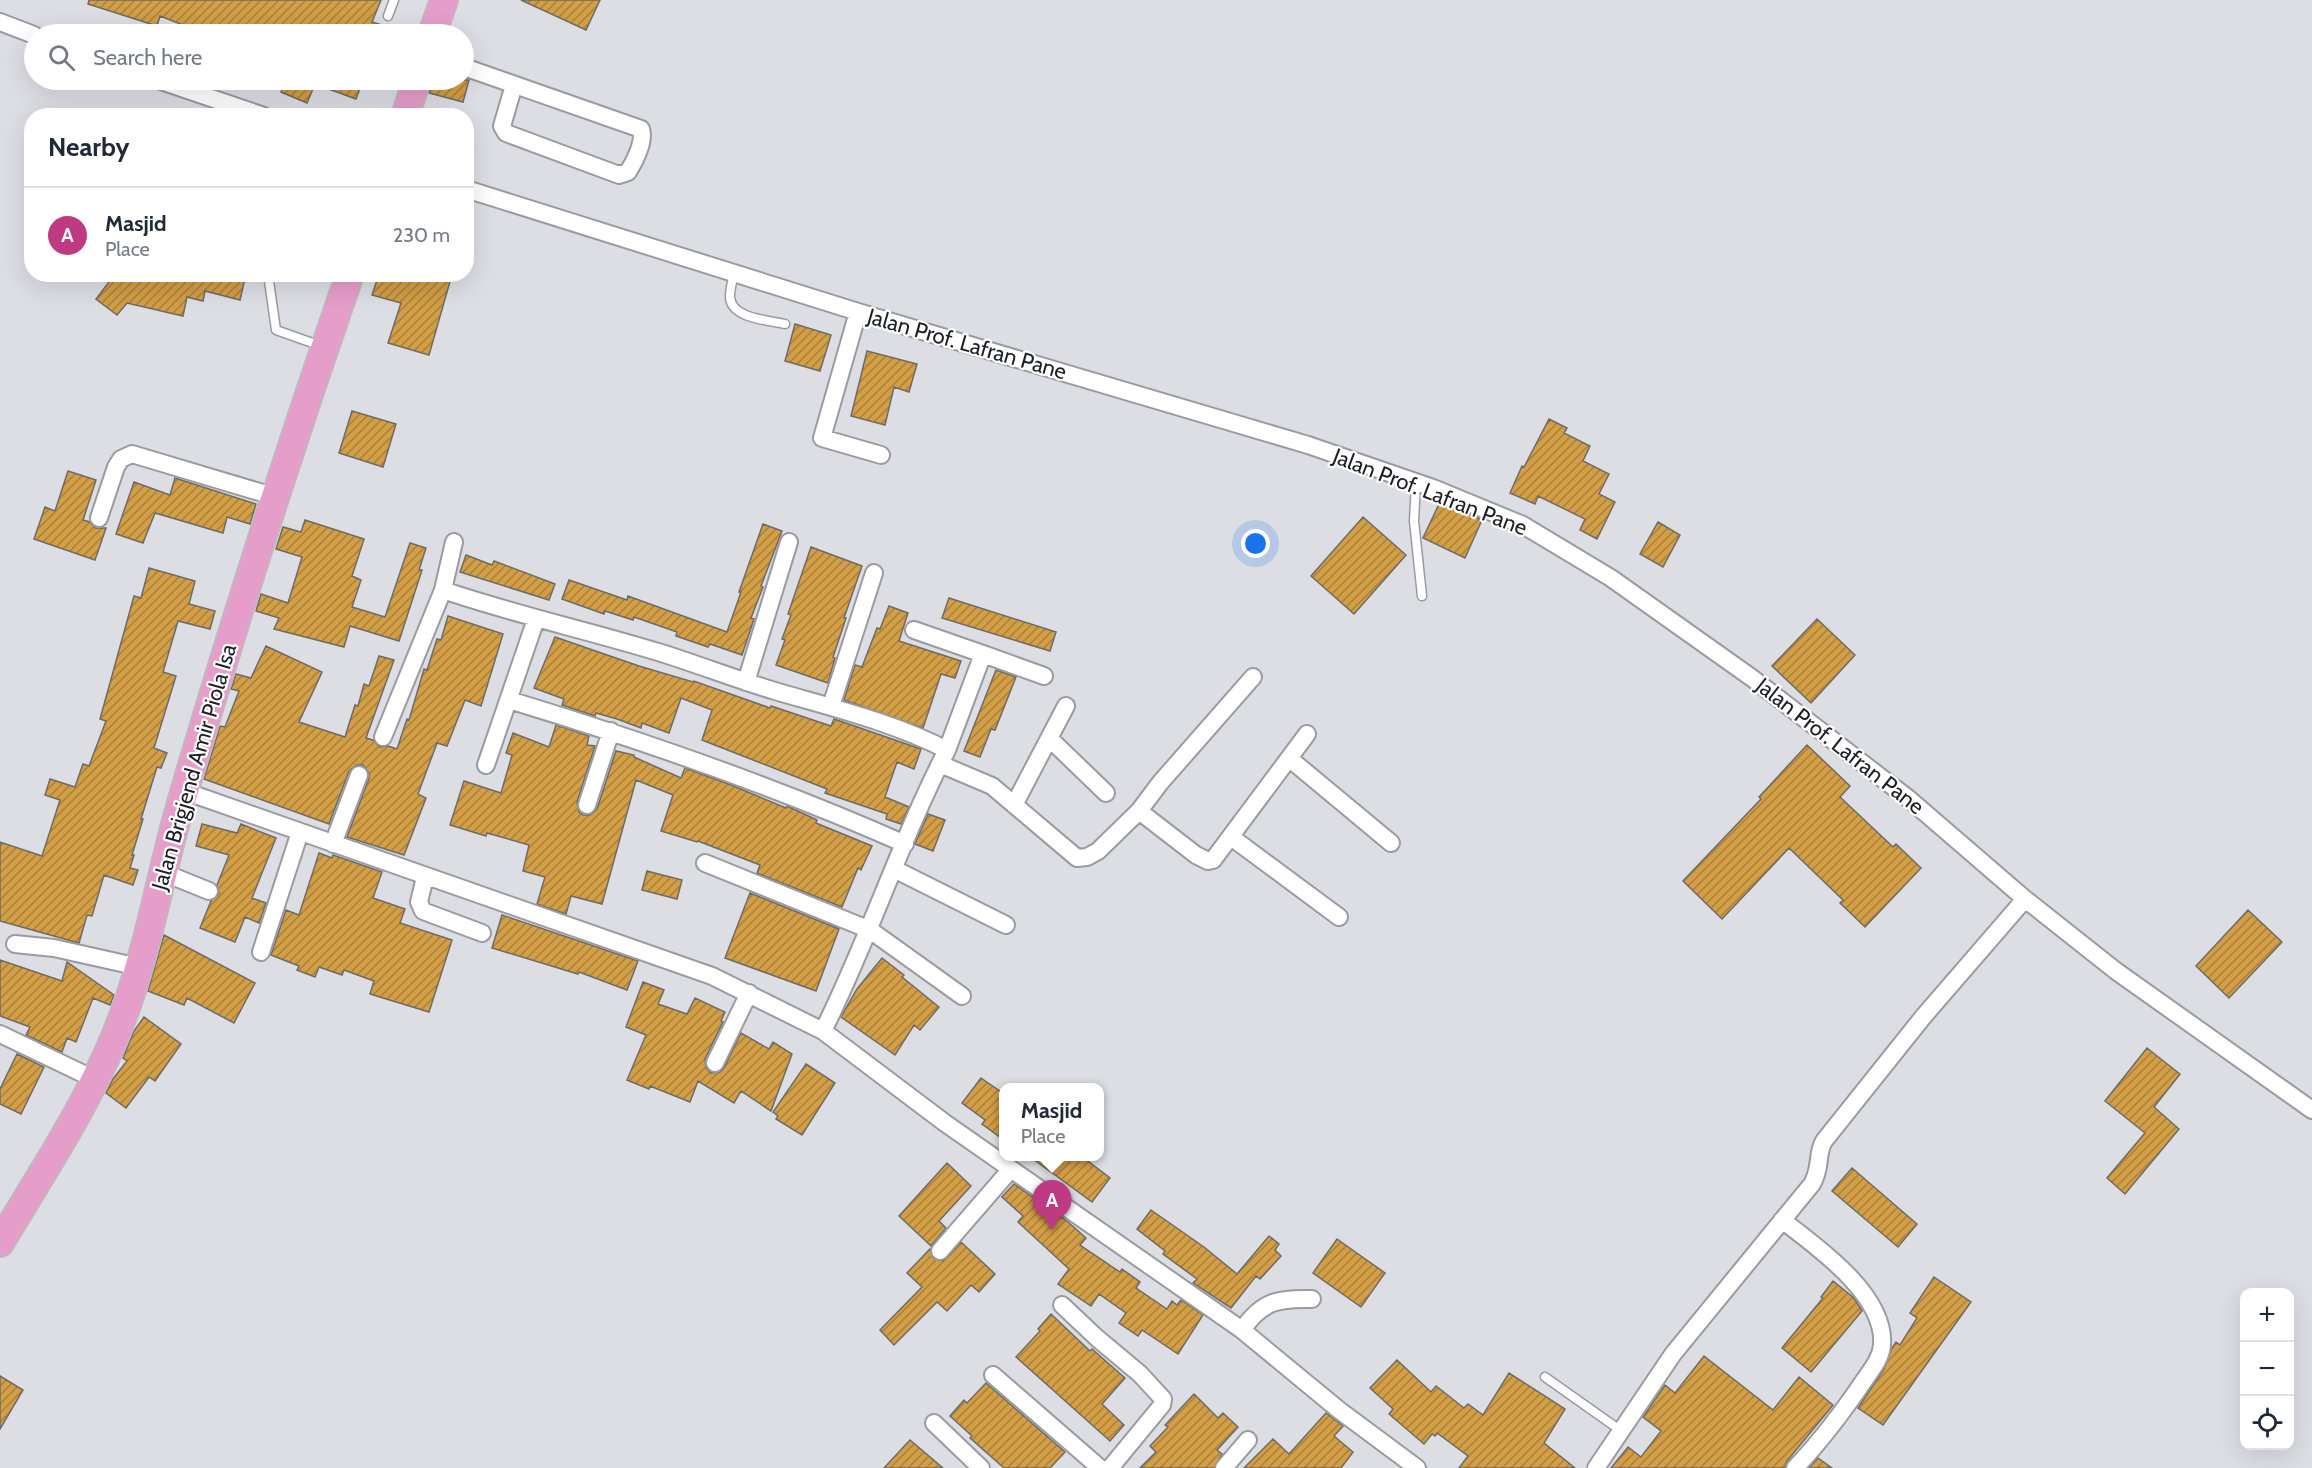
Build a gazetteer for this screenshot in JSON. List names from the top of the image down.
{
  "streets": {
    "main road": ["Jalan Brigjend Amir Piola Isa"],
    "street": ["Jalan Prof. Lafran Pane"]
  },
  "page": {
    "search": "Search here",
    "heading": "Nearby",
    "list": [
      {
        "mark": "A",
        "name": "Masjid",
        "note": "Place",
        "value": "230 m"
      }
    ],
    "popup": ["Masjid", "Place"],
    "pins": "A",
    "map_buttons": ["+", "−"]
  }
}
